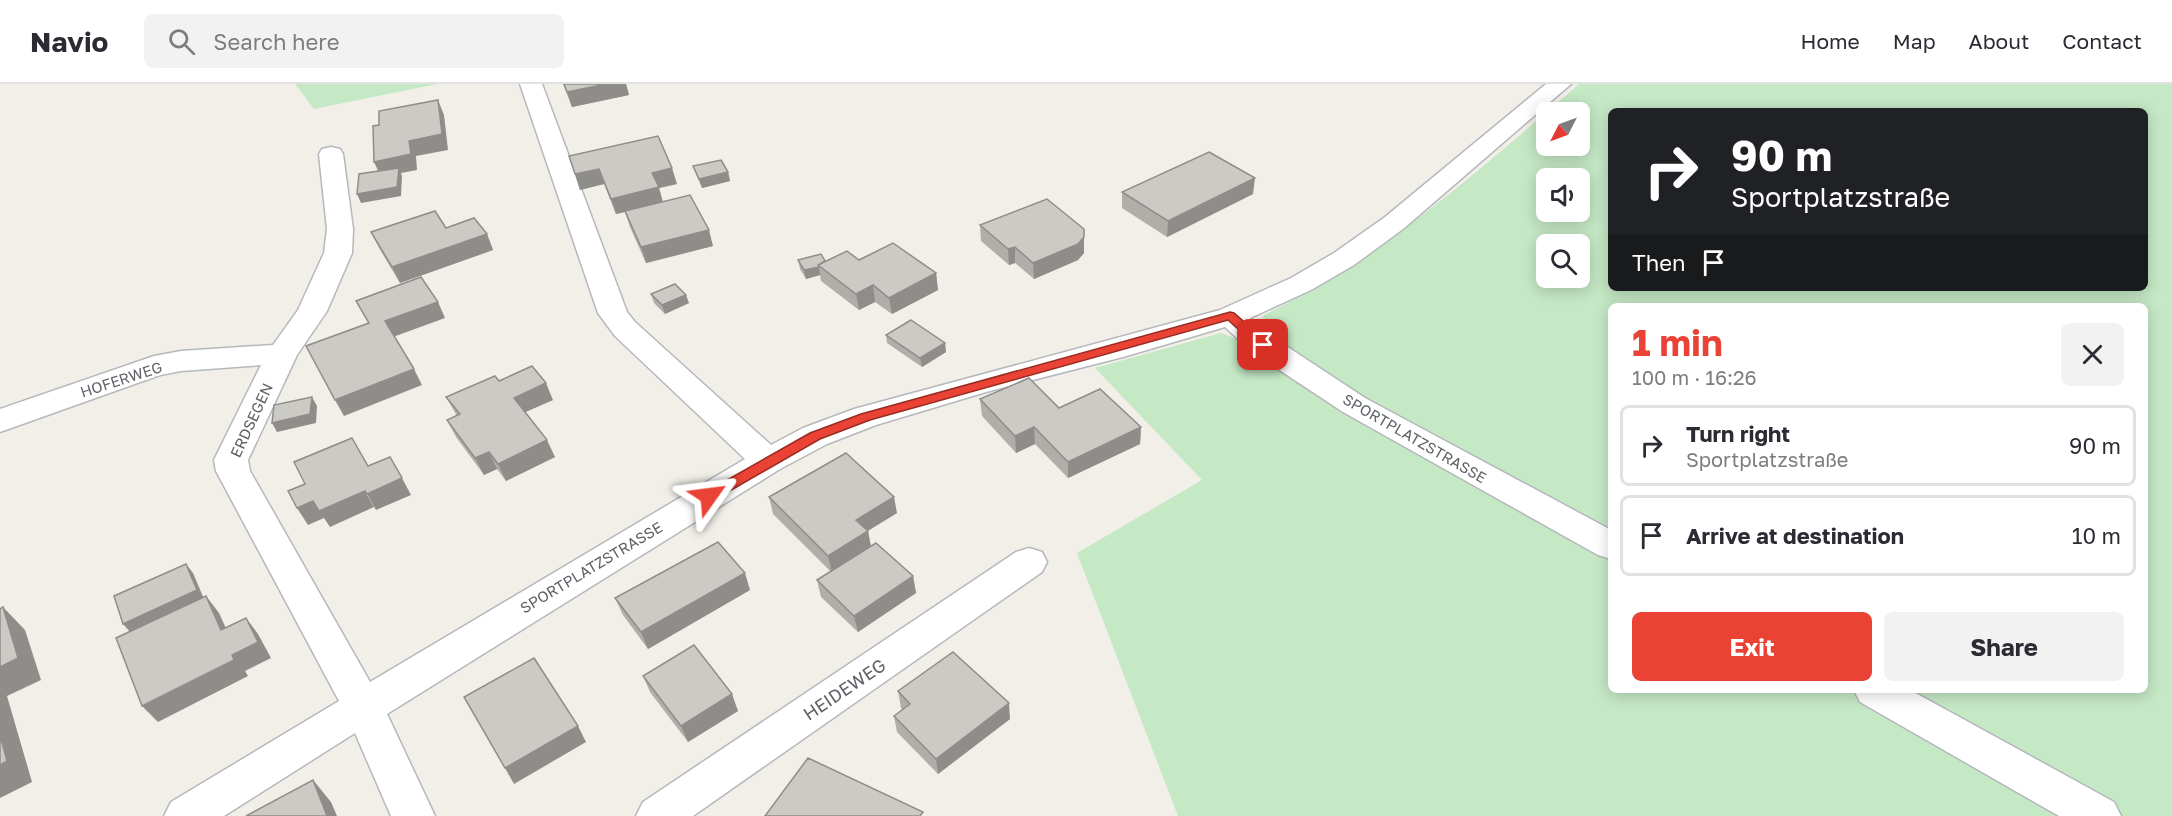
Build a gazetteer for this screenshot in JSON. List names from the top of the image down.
{
  "streets": {
    "street": [
      "HOFERWEG",
      "ERDSEGEN",
      "SPORTPLATZSTRASSE",
      "HEIDEWEG"
    ]
  },
  "crossings": [
    ["HOFERWEG", "ERDSEGEN"],
    ["ERDSEGEN", "SPORTPLATZSTRASSE"]
  ],
  "north": "bottom left",
  "page": {
    "header": "Navio",
    "search": "Search here",
    "nav": [
      "Home",
      "Map",
      "About",
      "Contact"
    ],
    "turn": ["90 m", "Sportplatzstraße"],
    "then": "Then",
    "heading": ["1 min", "100 m · 16:26"],
    "list": [
      {
        "name": "Turn right",
        "note": "Sportplatzstraße",
        "value": "90 m"
      },
      {
        "name": "Arrive at destination",
        "value": "10 m"
      }
    ],
    "buttons": ["Exit", "Share"]
  }
}
